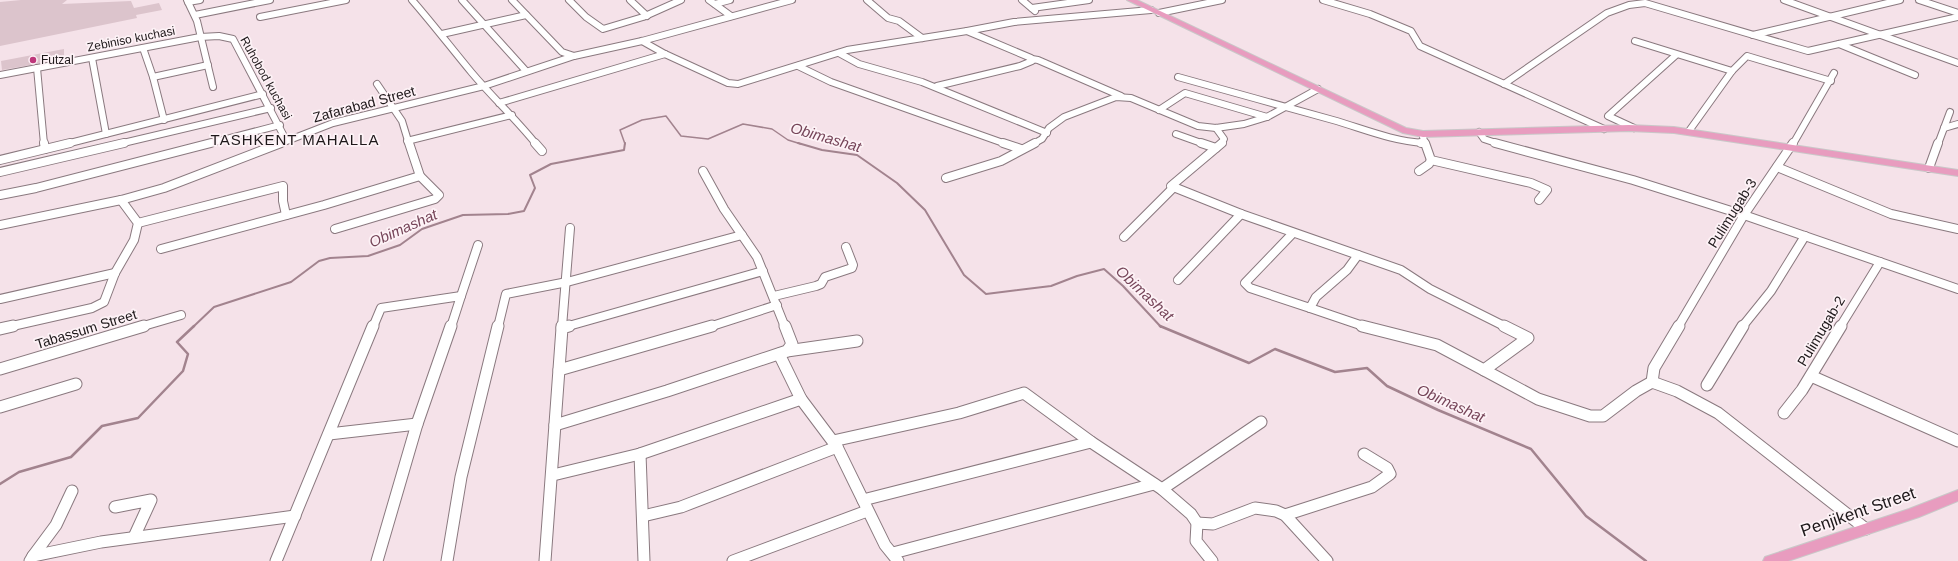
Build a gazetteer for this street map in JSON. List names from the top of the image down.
{
  "streets": {
    "main road": ["Penjikent Street"],
    "street": [
      "Zebiniso kuchasi",
      "Ruhobod kuchasi",
      "Zafarabad Street",
      "Pulimugab-3",
      "Tabassum Street",
      "Pulimugab-2"
    ]
  },
  "crossings": [
    ["Zebiniso kuchasi", "Ruhobod kuchasi"],
    ["Ruhobod kuchasi", "Zafarabad Street"]
  ],
  "districts": ["TASHKENT MAHALLA"],
  "water": ["Obimashat"],
  "places": ["Futzal"]
}
